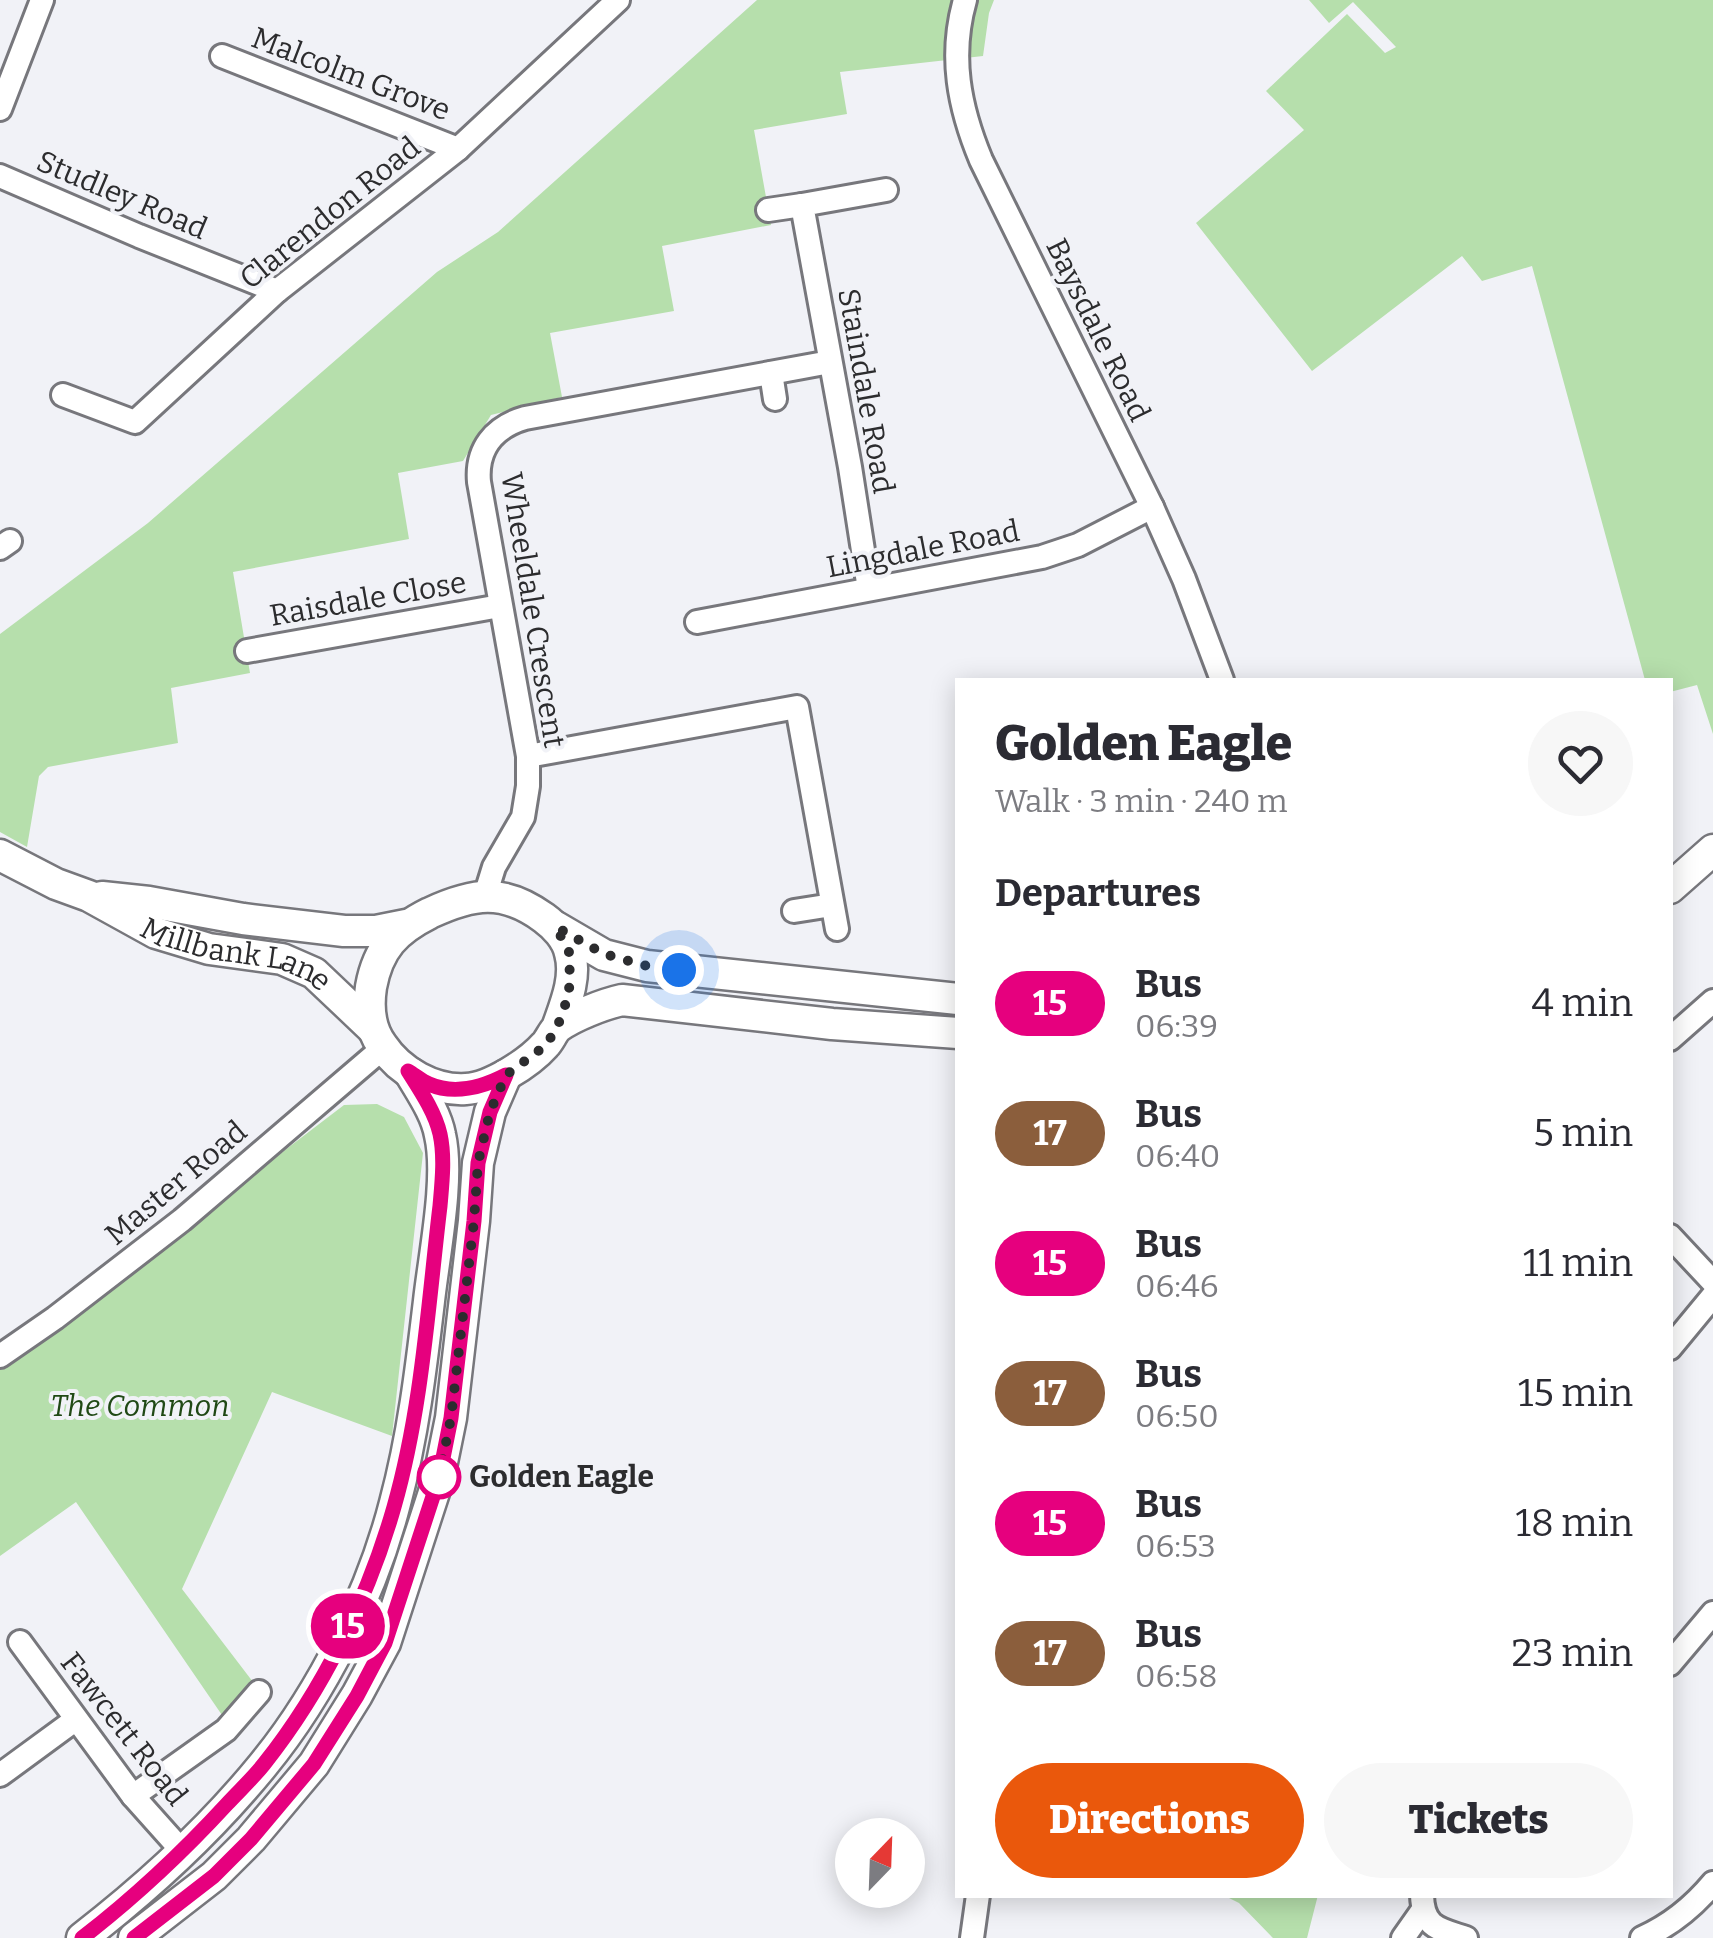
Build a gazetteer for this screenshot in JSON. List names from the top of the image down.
{
  "streets": {
    "street": [
      "Malcolm Grove",
      "Studley Road",
      "Clarendon Road",
      "Baysdale Road",
      "Staindale Road",
      "Lingdale Road",
      "Raisdale Close",
      "Wheeldale Crescent",
      "Millbank Lane",
      "Master Road",
      "Fawcett Road"
    ]
  },
  "crossings": [
    ["Malcolm Grove", "Clarendon Road"],
    ["Studley Road", "Clarendon Road"],
    ["Baysdale Road", "Lingdale Road"],
    ["Staindale Road", "Lingdale Road"],
    ["Raisdale Close", "Wheeldale Crescent"],
    ["Wheeldale Crescent", "Millbank Lane"],
    ["Wheeldale Crescent", "Master Road"],
    ["Millbank Lane", "Master Road"]
  ],
  "parks": ["The Common"],
  "places": ["Golden Eagle"],
  "lines": ["bus line 15"],
  "north": "top right",
  "page": {
    "on_map": "15",
    "heading": [
      ["Golden Eagle", "Walk · 3 min · 240 m"],
      "Departures"
    ],
    "list": [
      {
        "mark": "15",
        "name": "Bus",
        "note": "06:39",
        "value": "4 min"
      },
      {
        "mark": "17",
        "name": "Bus",
        "note": "06:40",
        "value": "5 min"
      },
      {
        "mark": "15",
        "name": "Bus",
        "note": "06:46",
        "value": "11 min"
      },
      {
        "mark": "17",
        "name": "Bus",
        "note": "06:50",
        "value": "15 min"
      },
      {
        "mark": "15",
        "name": "Bus",
        "note": "06:53",
        "value": "18 min"
      },
      {
        "mark": "17",
        "name": "Bus",
        "note": "06:58",
        "value": "23 min"
      }
    ],
    "buttons": ["Directions", "Tickets"]
  }
}
